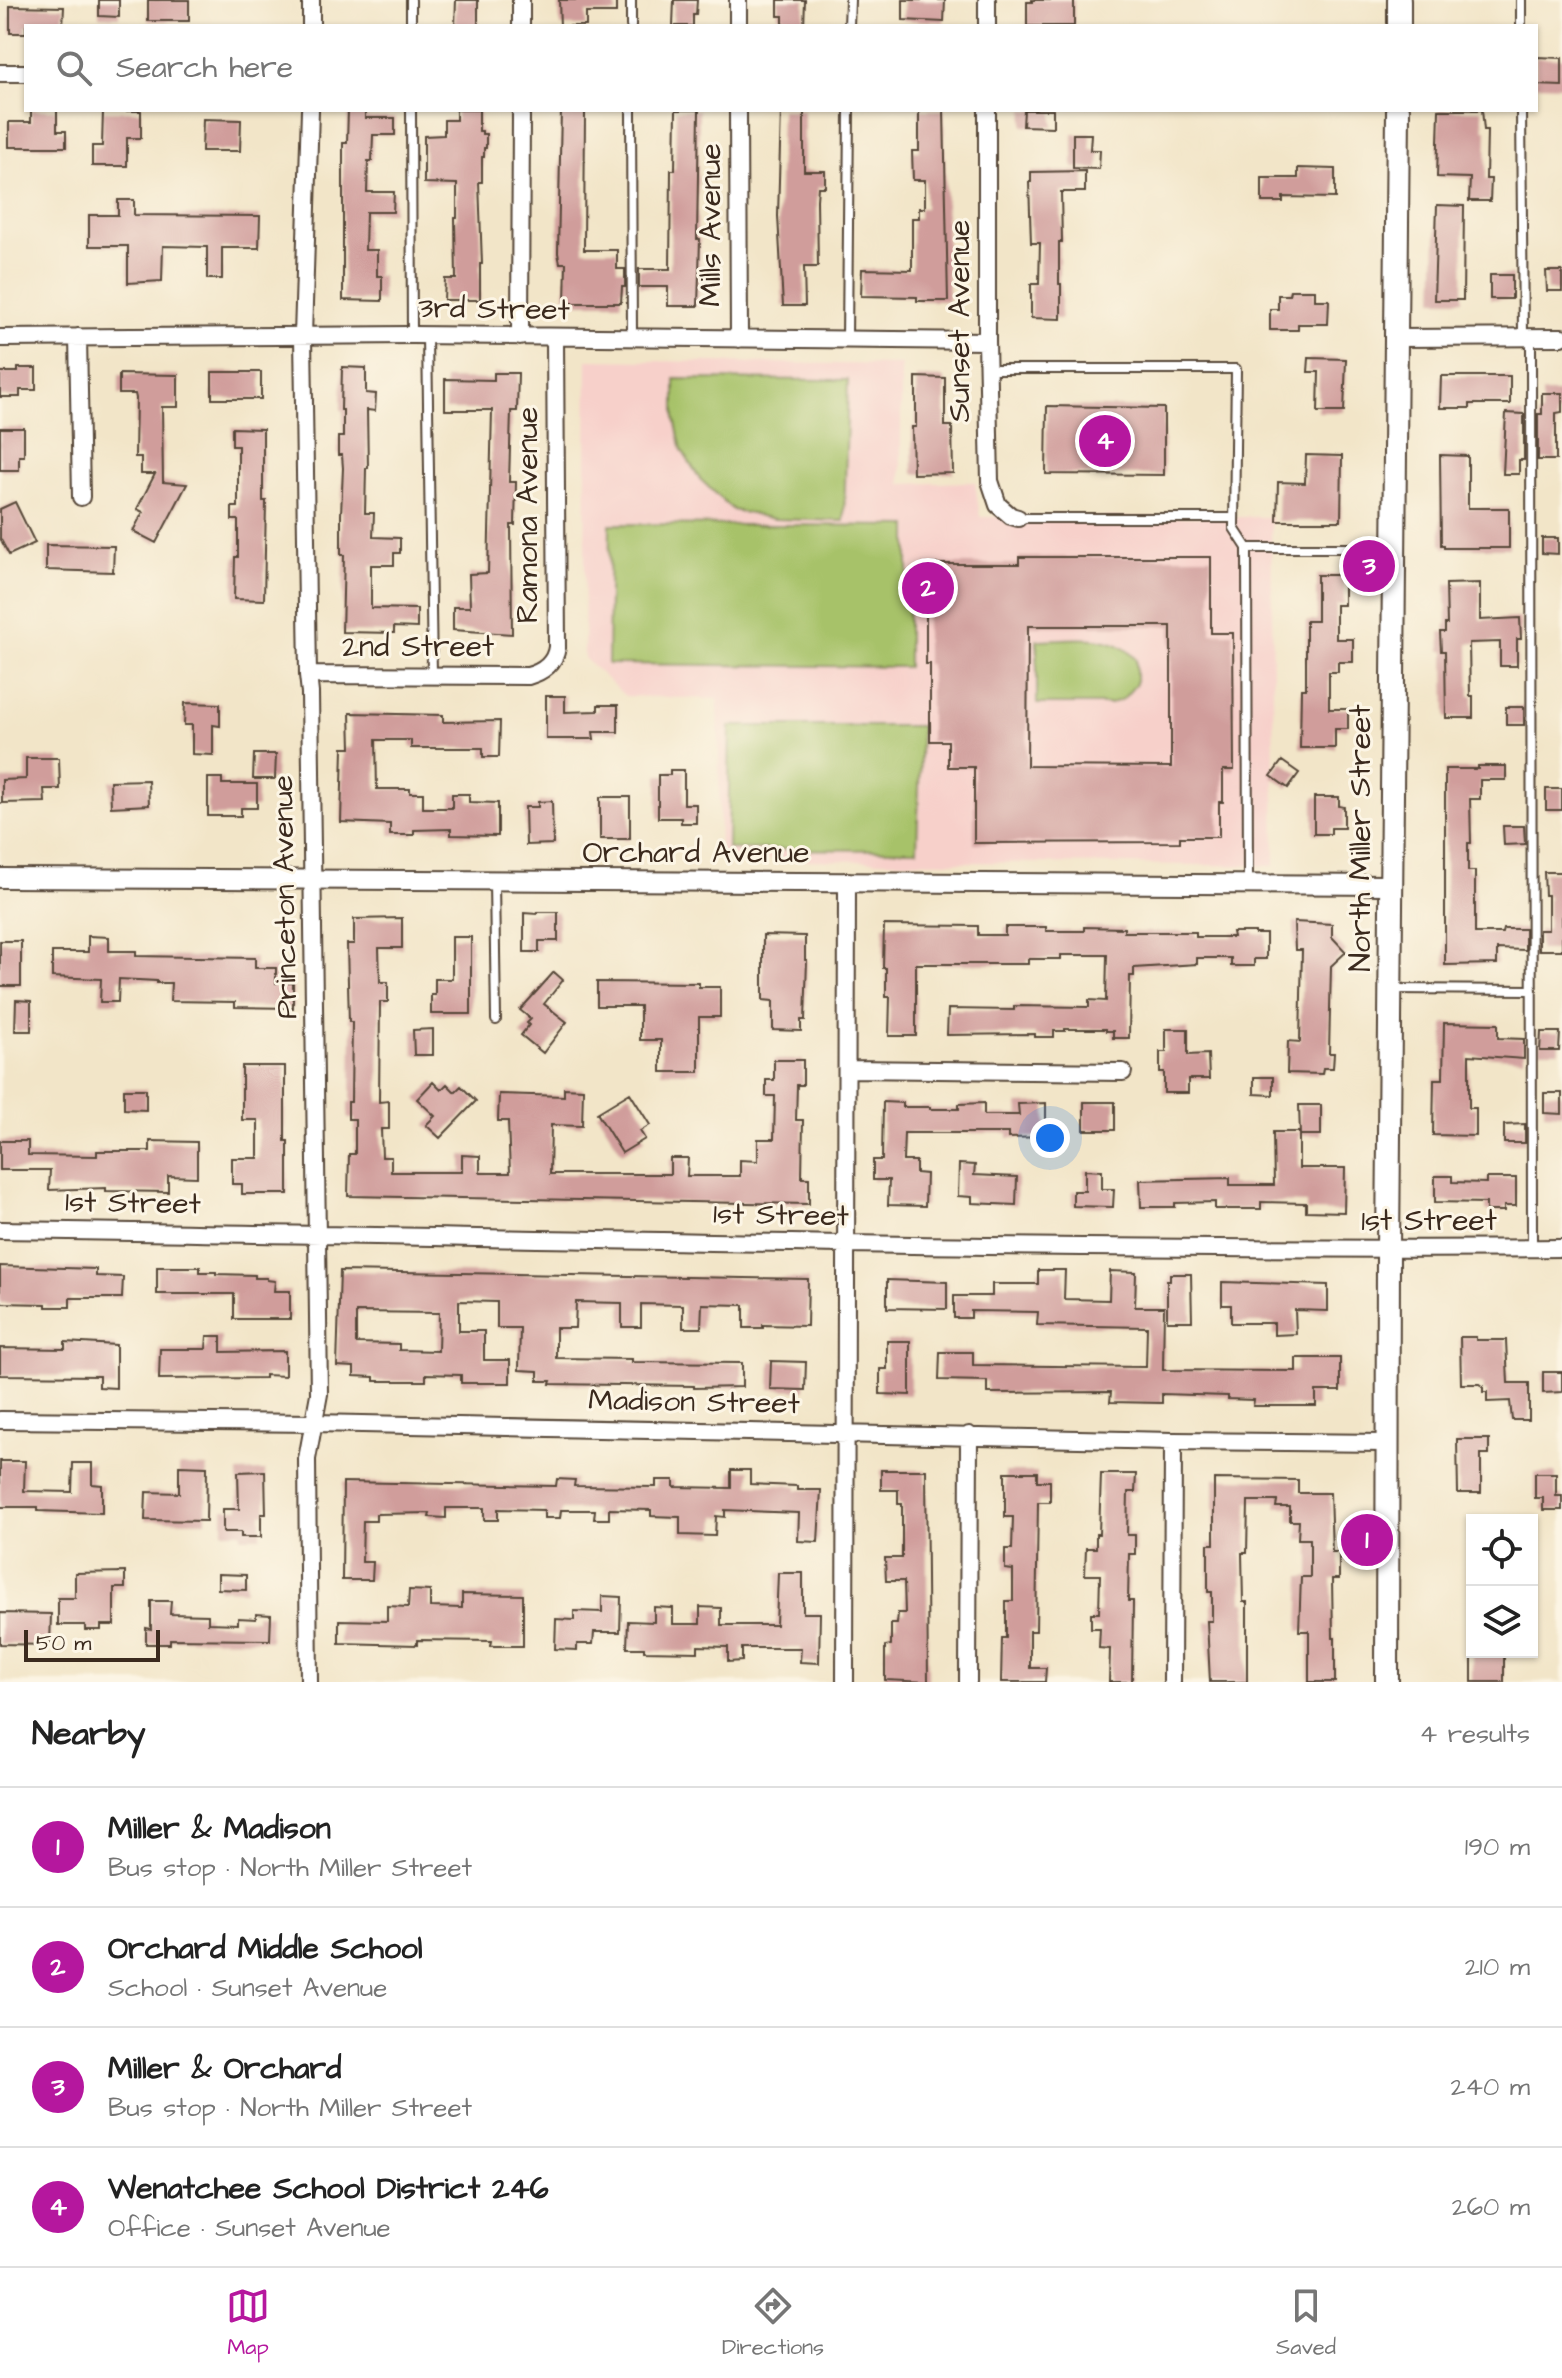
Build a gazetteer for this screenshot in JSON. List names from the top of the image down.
{
  "streets": {
    "main road": ["North Miller Street"],
    "street": [
      "Mills Avenue",
      "3rd Street",
      "Sunset Avenue",
      "Ramona Avenue",
      "2nd Street",
      "Orchard Avenue",
      "Princeton Avenue",
      "1st Street",
      "Madison Street"
    ]
  },
  "crossings": [
    ["Mills Avenue", "3rd Street"],
    ["3rd Street", "Sunset Avenue"],
    ["3rd Street", "Ramona Avenue"],
    ["3rd Street", "Princeton Avenue"],
    ["Ramona Avenue", "2nd Street"],
    ["2nd Street", "Princeton Avenue"],
    ["North Miller Street", "Orchard Avenue"],
    ["North Miller Street", "1st Street"],
    ["North Miller Street", "Madison Street"],
    ["Orchard Avenue", "Princeton Avenue"],
    ["Princeton Avenue", "1st Street"],
    ["Princeton Avenue", "Madison Street"]
  ],
  "scale_bar": "50 m",
  "page": {
    "search": "Search here",
    "pins": [
      "4",
      "3",
      "2",
      "1"
    ],
    "scale": "50 m",
    "heading": ["Nearby", "4 results"],
    "list": [
      {
        "mark": "1",
        "name": "Miller & Madison",
        "note": "Bus stop · North Miller Street",
        "value": "190 m"
      },
      {
        "mark": "2",
        "name": "Orchard Middle School",
        "note": "School · Sunset Avenue",
        "value": "210 m"
      },
      {
        "mark": "3",
        "name": "Miller & Orchard",
        "note": "Bus stop · North Miller Street",
        "value": "240 m"
      },
      {
        "mark": "4",
        "name": "Wenatchee School District 246",
        "note": "Office · Sunset Avenue",
        "value": "260 m"
      }
    ],
    "nav": ["Map", "Directions", "Saved"]
  }
}
